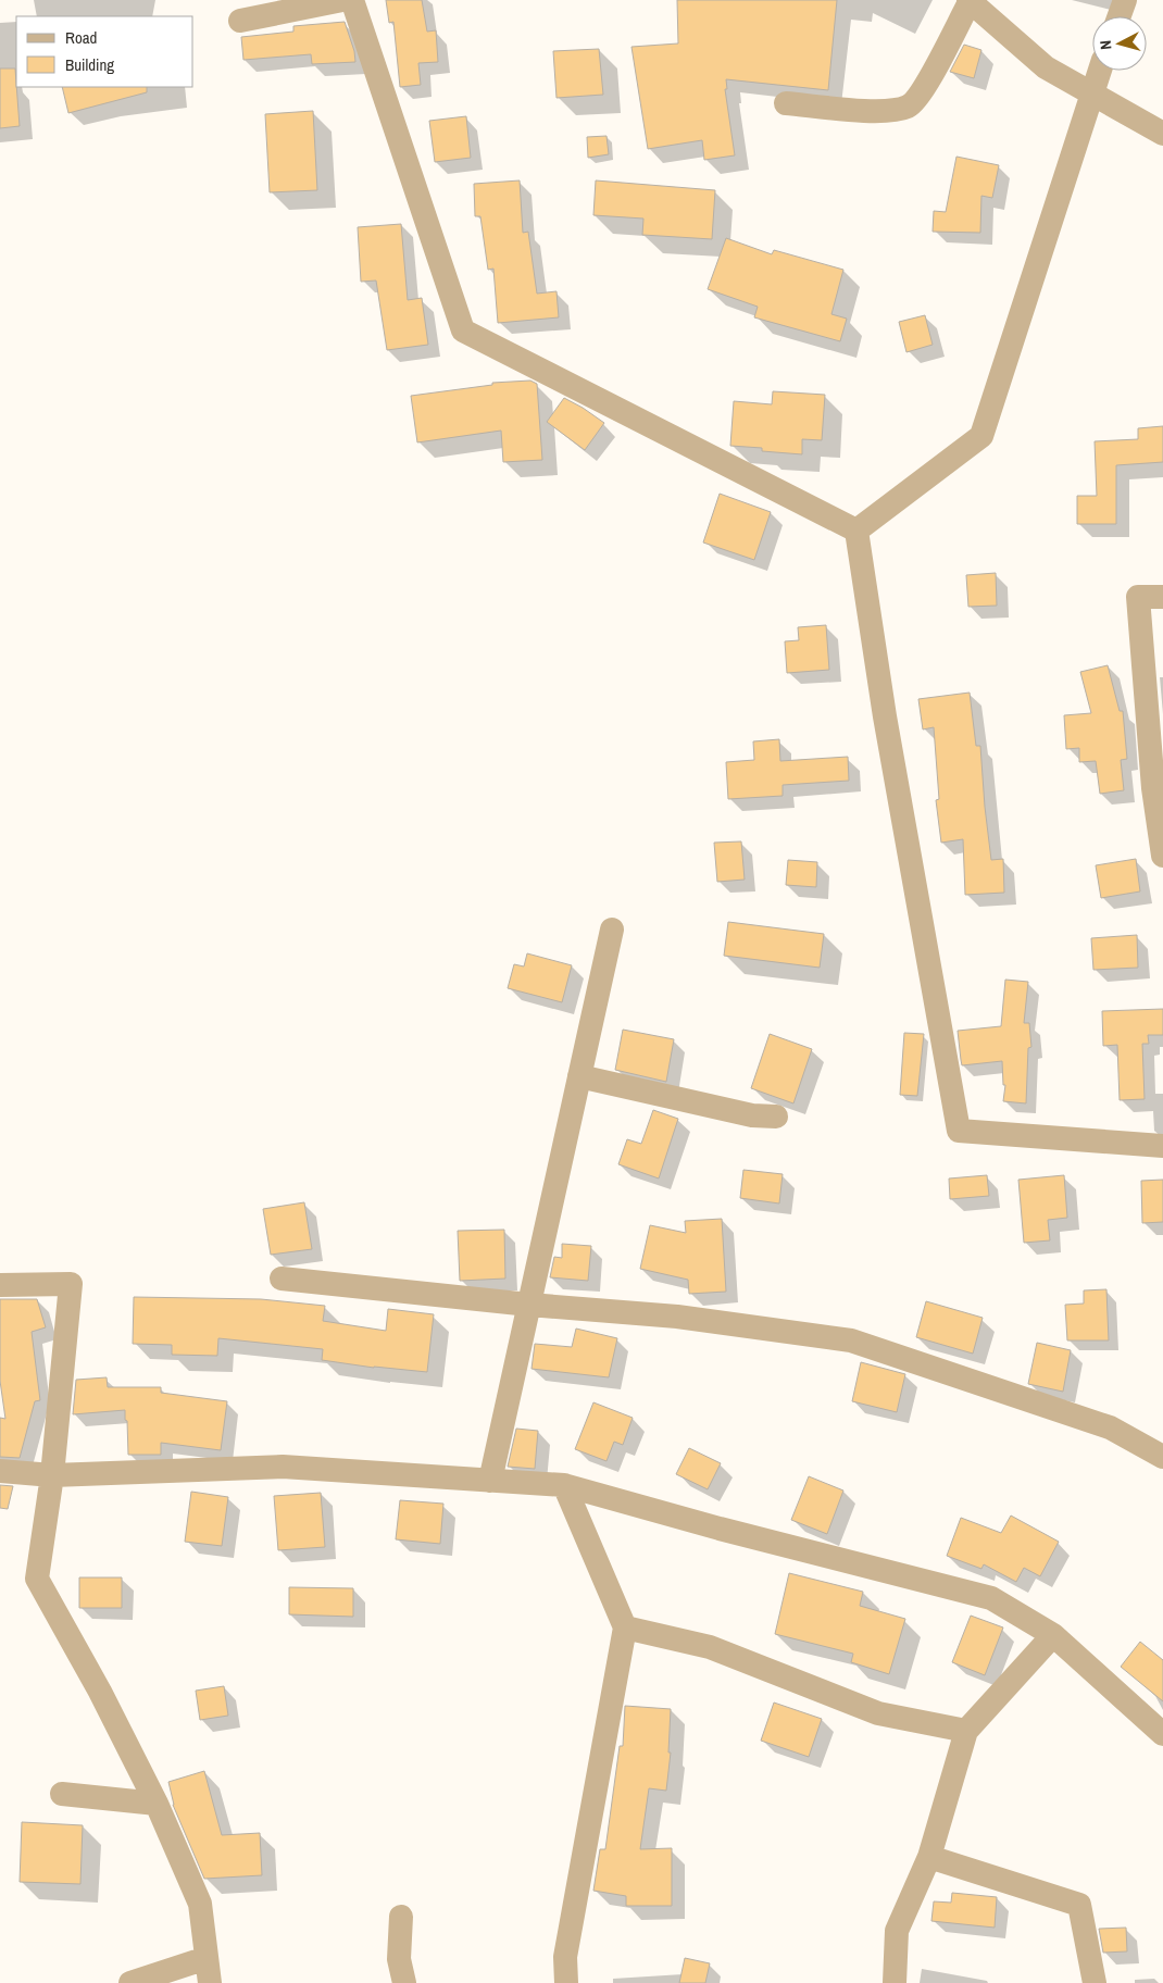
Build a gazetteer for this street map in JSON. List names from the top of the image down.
{
  "legend": ["Road", "Building"],
  "north": "left"
}
